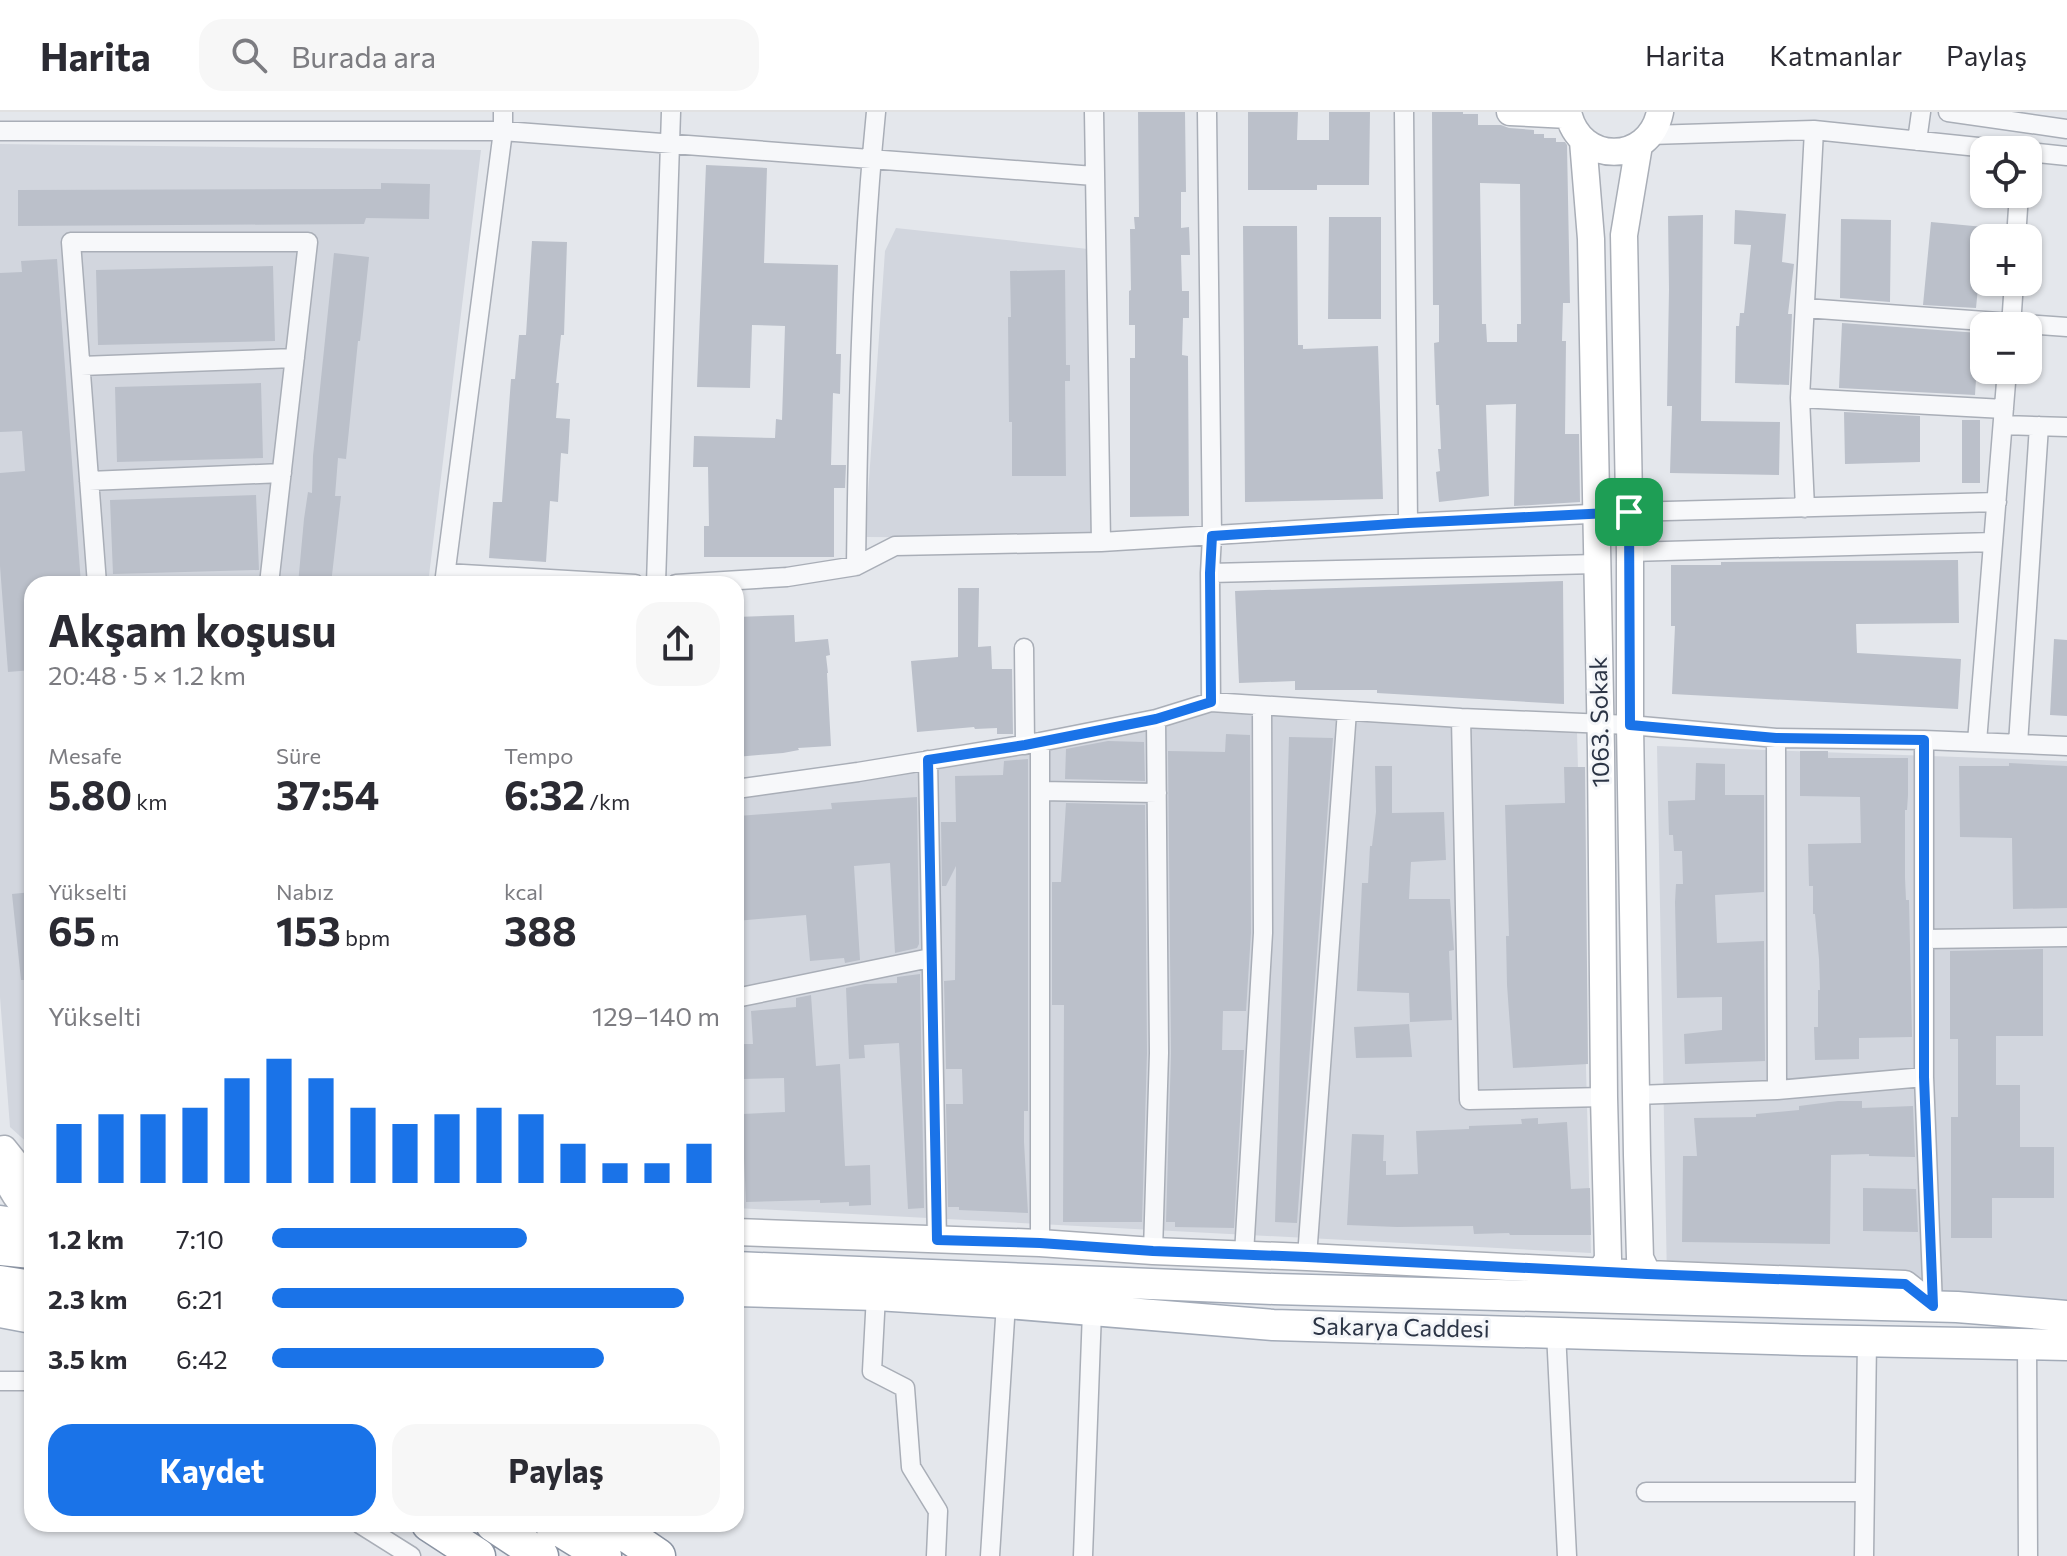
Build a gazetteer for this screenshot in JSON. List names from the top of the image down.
{
  "streets": {
    "main road": ["1063. Sokak", "Sakarya Caddesi"]
  },
  "crossings": [
    ["1063. Sokak", "Sakarya Caddesi"]
  ],
  "page": {
    "header": "Harita",
    "search": "Burada ara",
    "nav": ["Harita", "Katmanlar", "Paylaş"],
    "map_buttons": ["+", "−"],
    "heading": ["Akşam koşusu", "20:48 · 5 × 1.2 km"],
    "stats": [
      ["Mesafe", "5.80 km"],
      ["Süre", "37:54"],
      ["Tempo", "6:32 /km"],
      ["Yükselti", "65 m"],
      ["Nabız", "153 bpm"],
      ["kcal", "388"]
    ],
    "chart": ["Yükselti", "129–140 m"],
    "list": [
      {
        "name": "1.2 km",
        "note": "7:10"
      },
      {
        "name": "2.3 km",
        "note": "6:21"
      },
      {
        "name": "3.5 km",
        "note": "6:42"
      }
    ],
    "buttons": ["Kaydet", "Paylaş"]
  }
}
